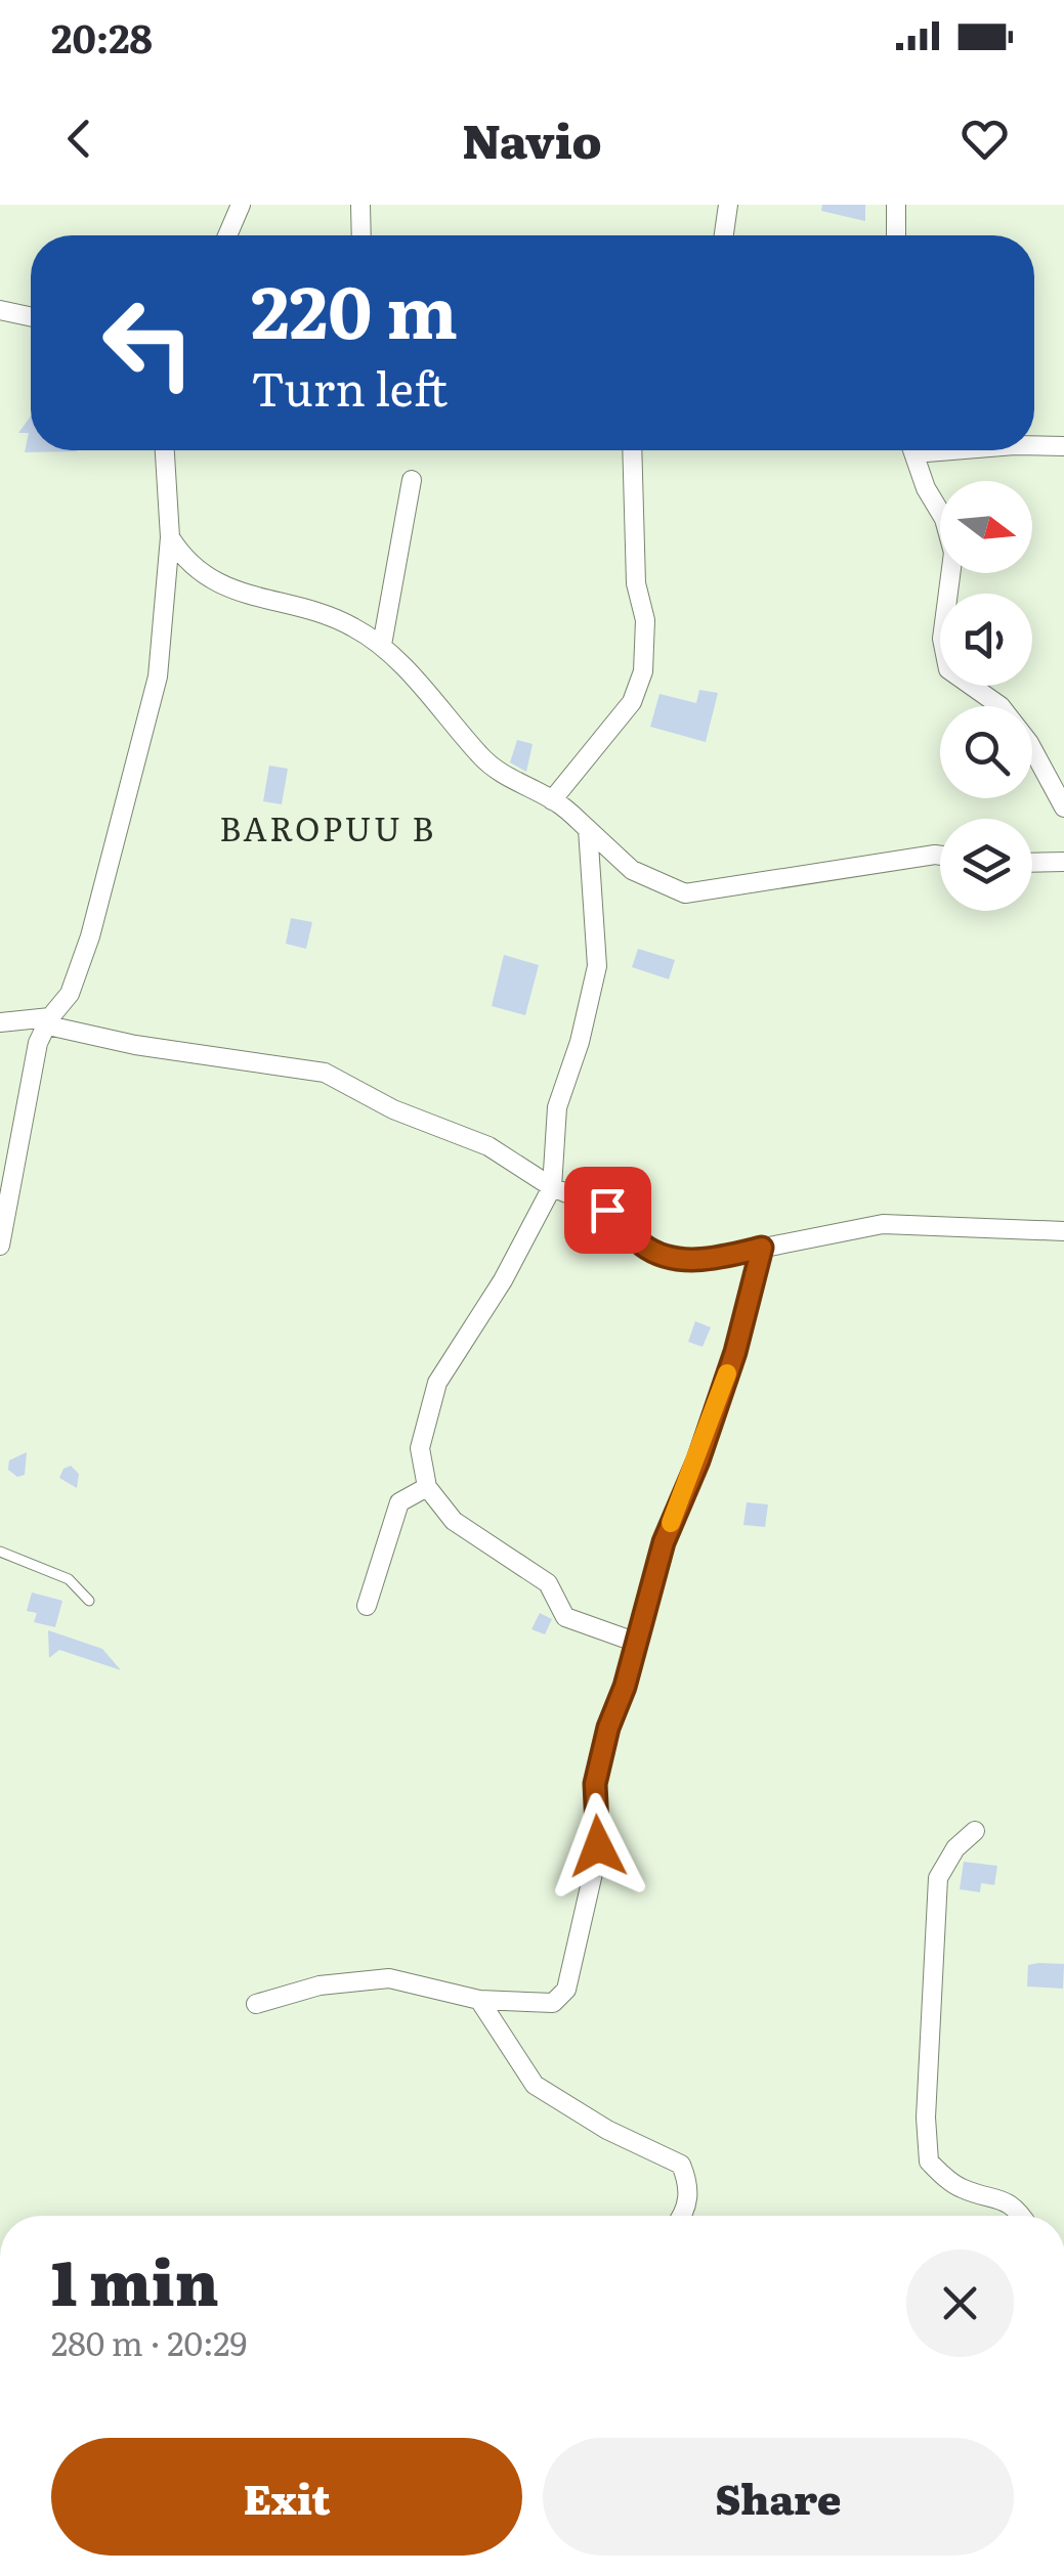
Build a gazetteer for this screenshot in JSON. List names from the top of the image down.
{
  "districts": ["BAROPUU B"],
  "north": "right",
  "page": {
    "status": "20:28",
    "header": "Navio",
    "turn": ["220 m", "Turn left"],
    "heading": ["1 min", "280 m · 20:29"],
    "buttons": ["Exit", "Share"]
  }
}
